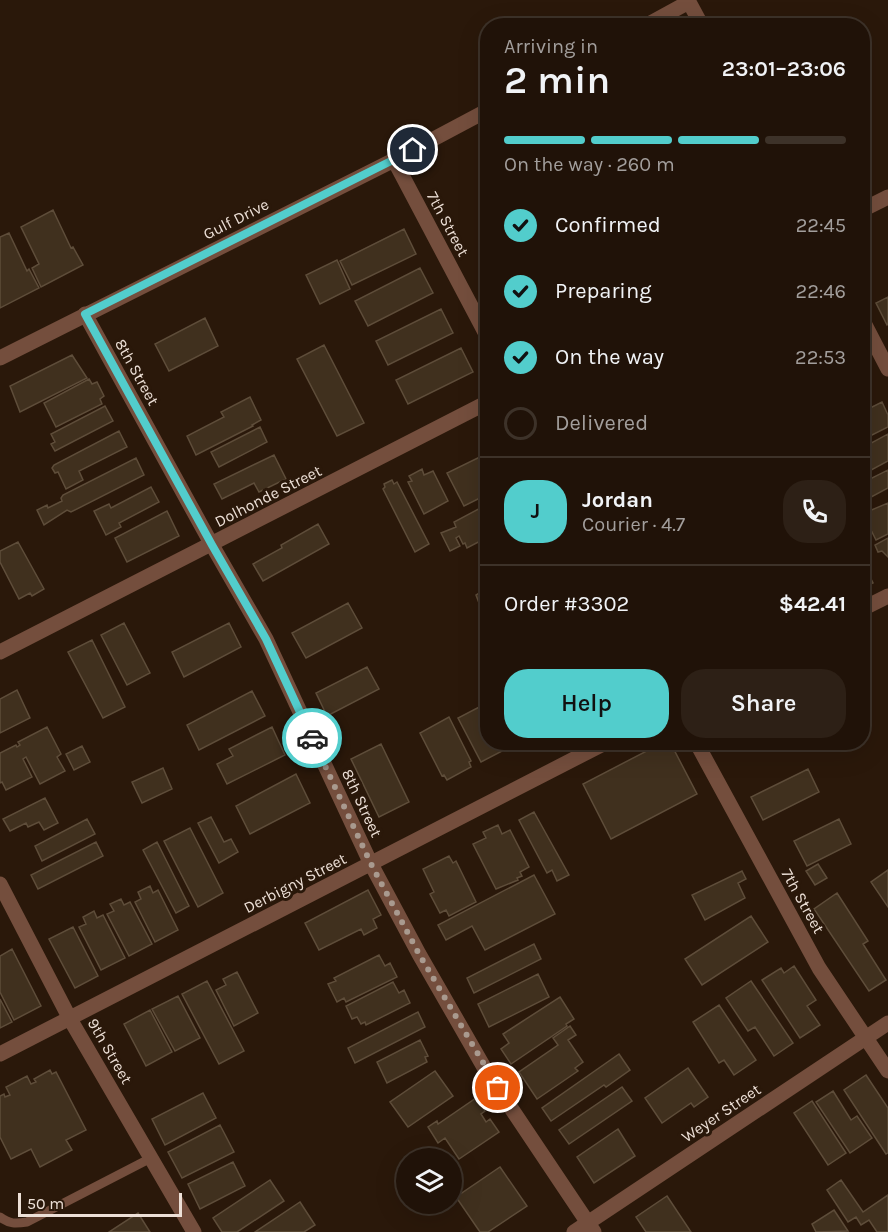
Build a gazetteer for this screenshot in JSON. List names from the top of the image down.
{
  "streets": {
    "street": [
      "Gulf Drive",
      "7th Street",
      "8th Street",
      "Dolhonde Street",
      "Derbigny Street",
      "9th Street",
      "Weyer Street"
    ]
  },
  "crossings": [
    ["Gulf Drive", "7th Street"],
    ["Gulf Drive", "8th Street"],
    ["7th Street", "Weyer Street"],
    ["8th Street", "Dolhonde Street"],
    ["8th Street", "Derbigny Street"],
    ["8th Street", "Weyer Street"],
    ["Derbigny Street", "9th Street"]
  ],
  "scale_bar": "50 m",
  "page": {
    "heading": ["2 min", "Arriving in", "23:01–23:06"],
    "panel": [
      "Jordan",
      "Courier · 4.7",
      "Order #3302",
      "$42.41"
    ],
    "bar": "On the way · 260 m",
    "list": [
      ["Confirmed", "22:45"],
      ["Preparing", "22:46"],
      ["On the way", "22:53"],
      "Delivered"
    ],
    "round": "J",
    "buttons": ["Help", "Share"],
    "scale": "50 m"
  }
}
